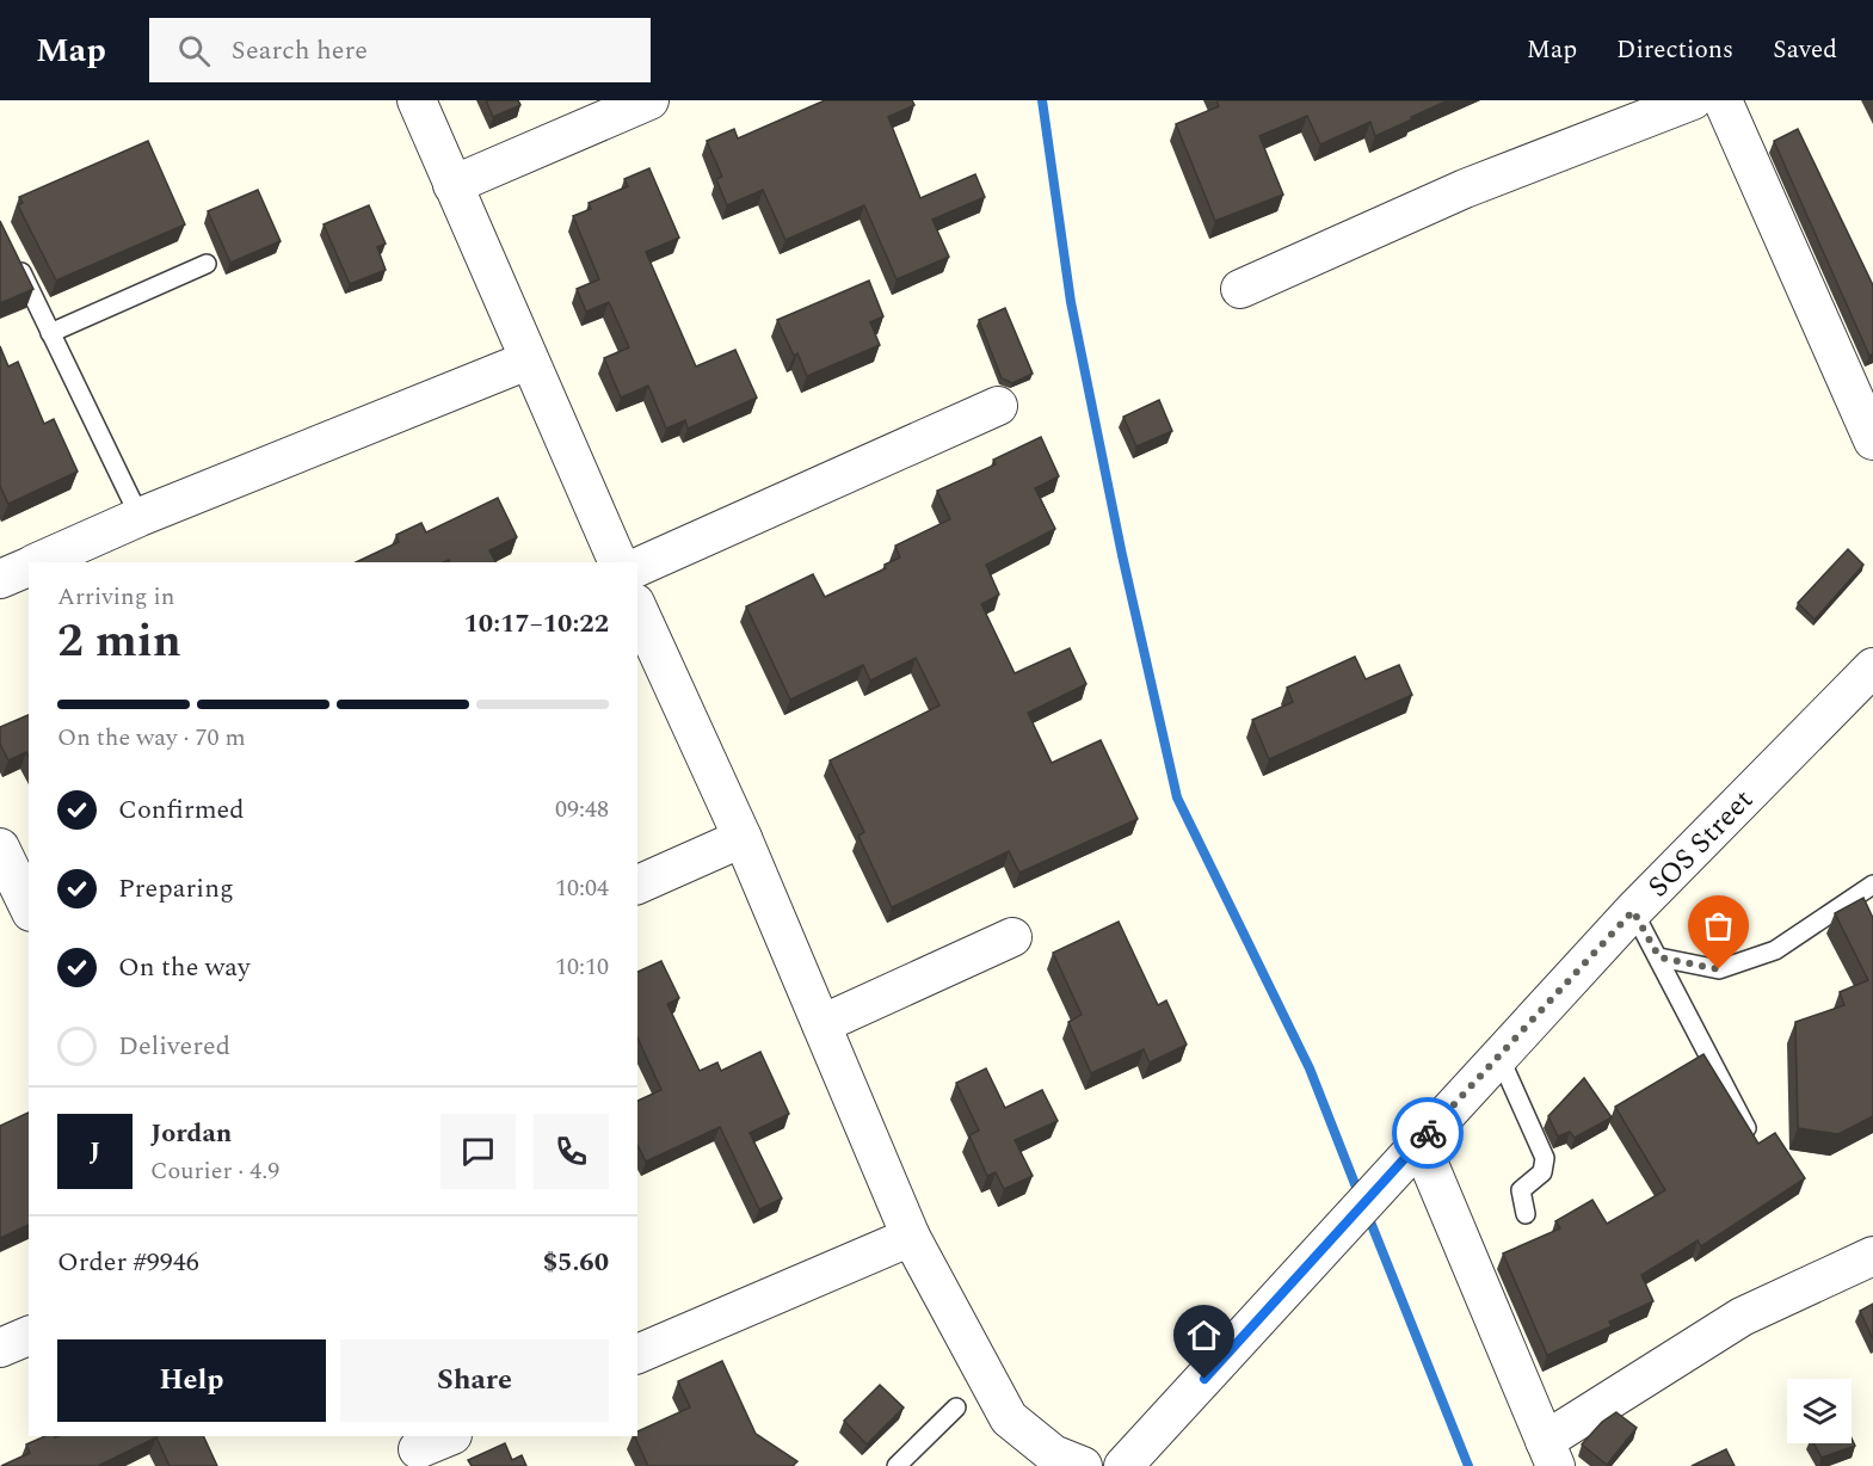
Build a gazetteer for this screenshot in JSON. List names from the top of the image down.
{
  "streets": {
    "street": ["SOS Street"]
  },
  "page": {
    "header": "Map",
    "search": "Search here",
    "nav": ["Map", "Directions", "Saved"],
    "heading": ["2 min", "Arriving in", "10:17–10:22"],
    "panel": [
      "Jordan",
      "Courier · 4.9",
      "Order #9946",
      "$5.60"
    ],
    "bar": "On the way · 70 m",
    "list": [
      ["Confirmed", "09:48"],
      ["Preparing", "10:04"],
      ["On the way", "10:10"],
      "Delivered"
    ],
    "round": "J",
    "buttons": ["Help", "Share"]
  }
}
